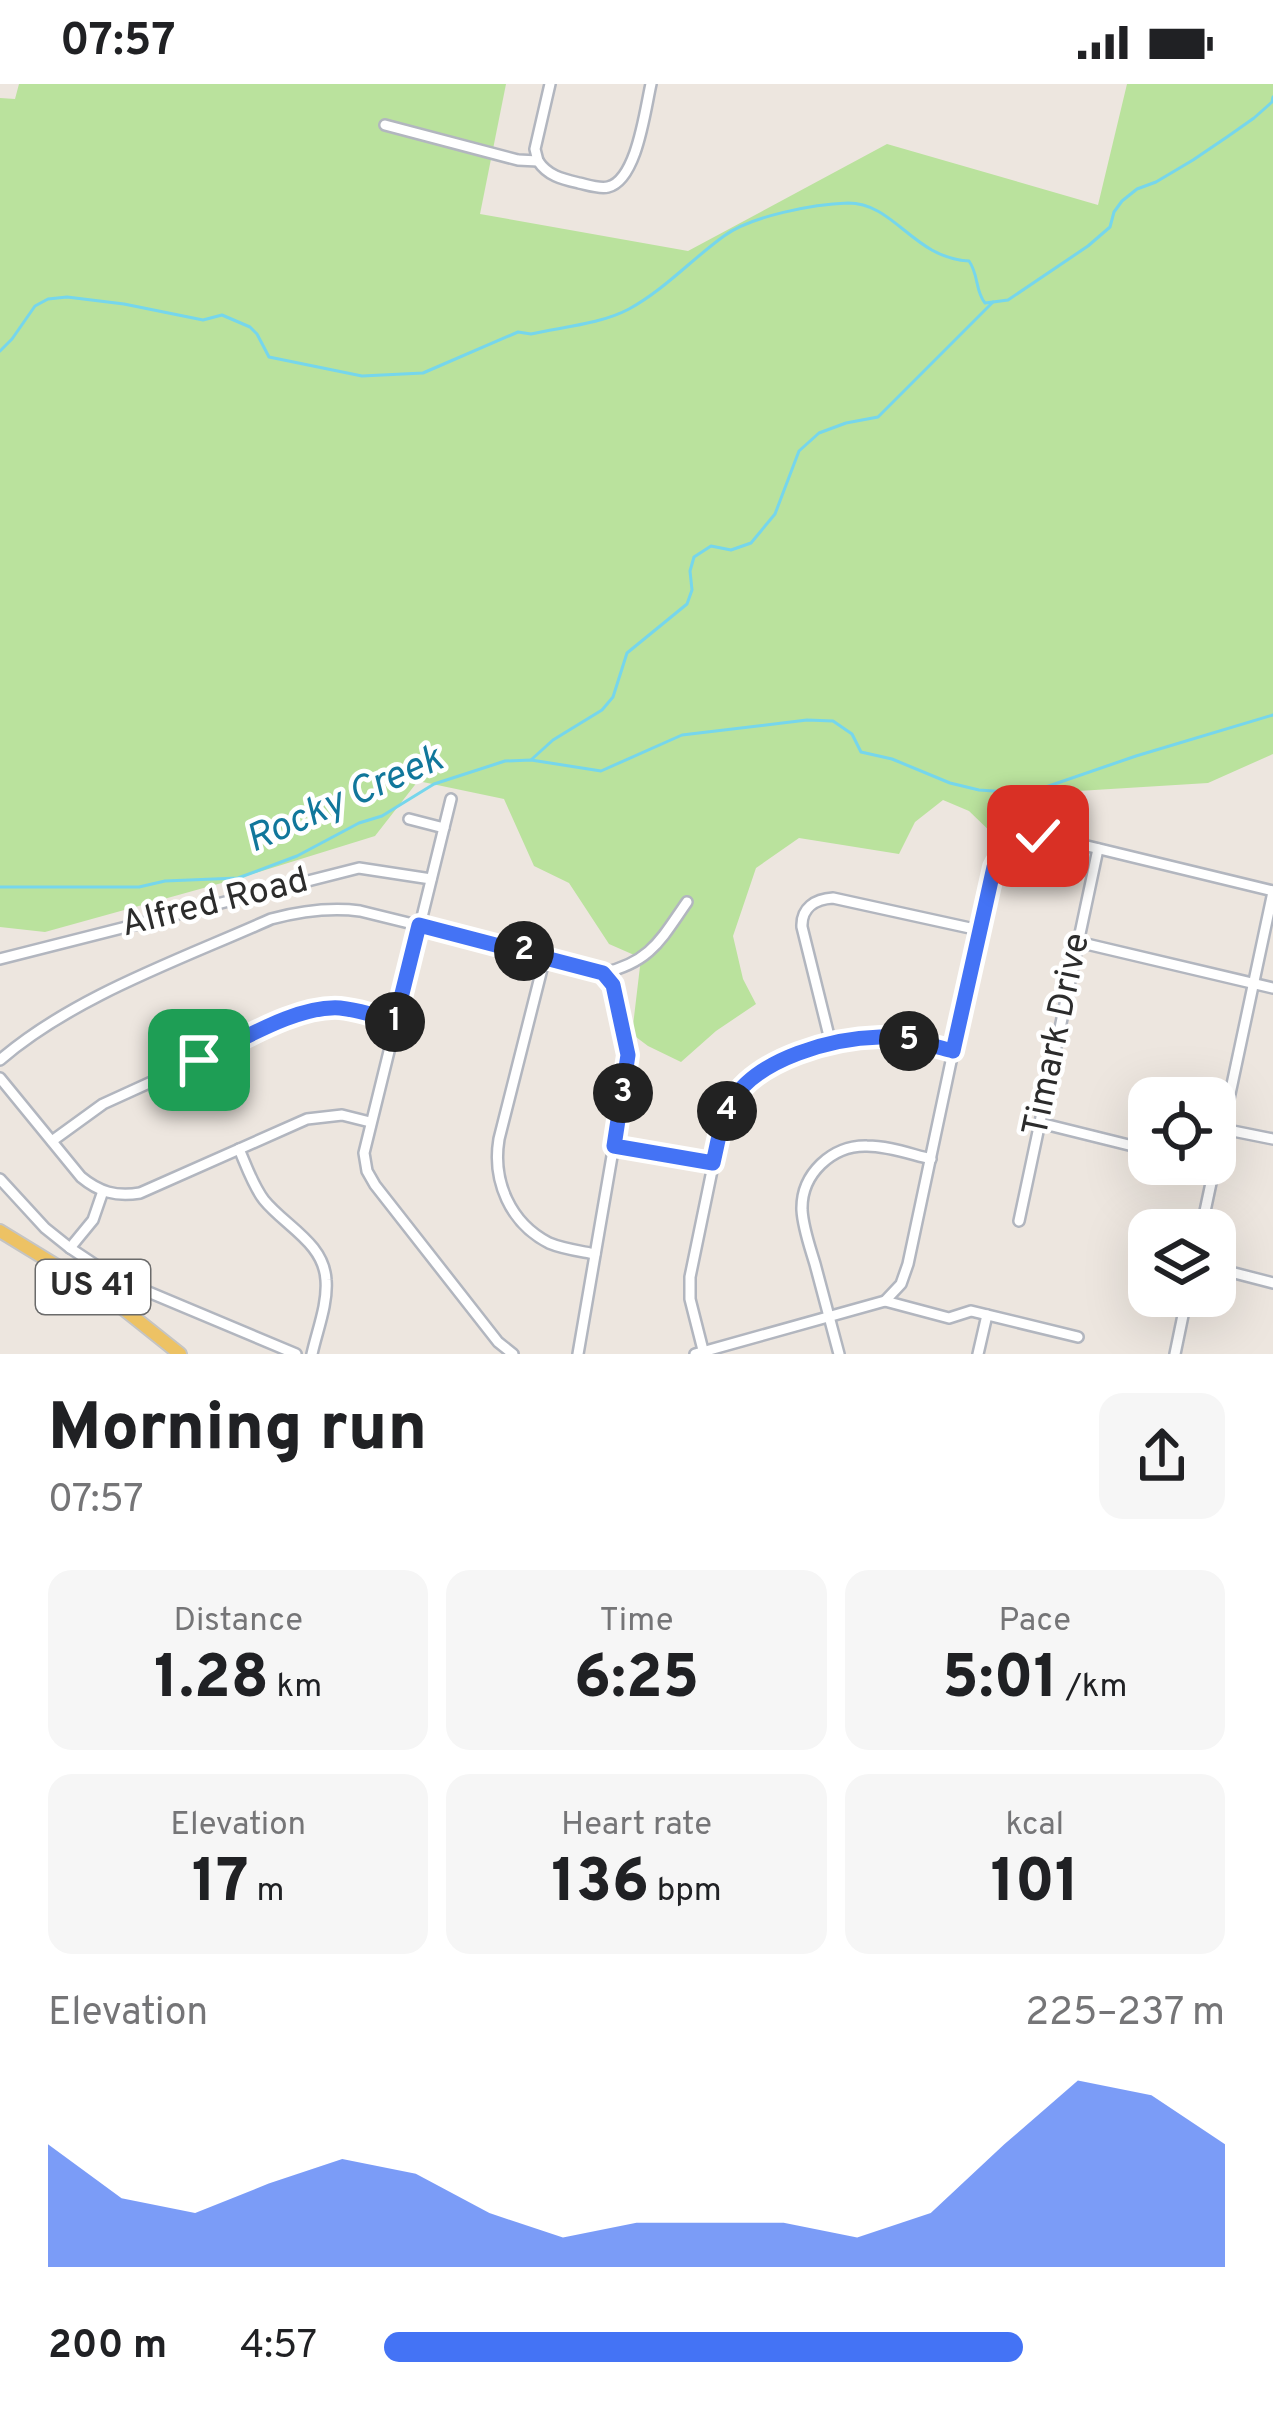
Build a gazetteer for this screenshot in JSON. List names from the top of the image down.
{
  "streets": {
    "main road": ["US 41"],
    "street": ["Alfred Road", "Timark Drive"]
  },
  "water": ["Rocky Creek"],
  "page": {
    "status": "07:57",
    "pins": [
      "2",
      "1",
      "5",
      "3",
      "4"
    ],
    "heading": ["Morning run", "07:57"],
    "stats": [
      ["Distance", "1.28 km"],
      ["Time", "6:25"],
      ["Pace", "5:01 /km"],
      ["Elevation", "17 m"],
      ["Heart rate", "136 bpm"],
      ["kcal", "101"]
    ],
    "chart": ["Elevation", "225–237 m"],
    "list": [
      {
        "name": "200 m",
        "note": "4:57"
      }
    ]
  }
}
